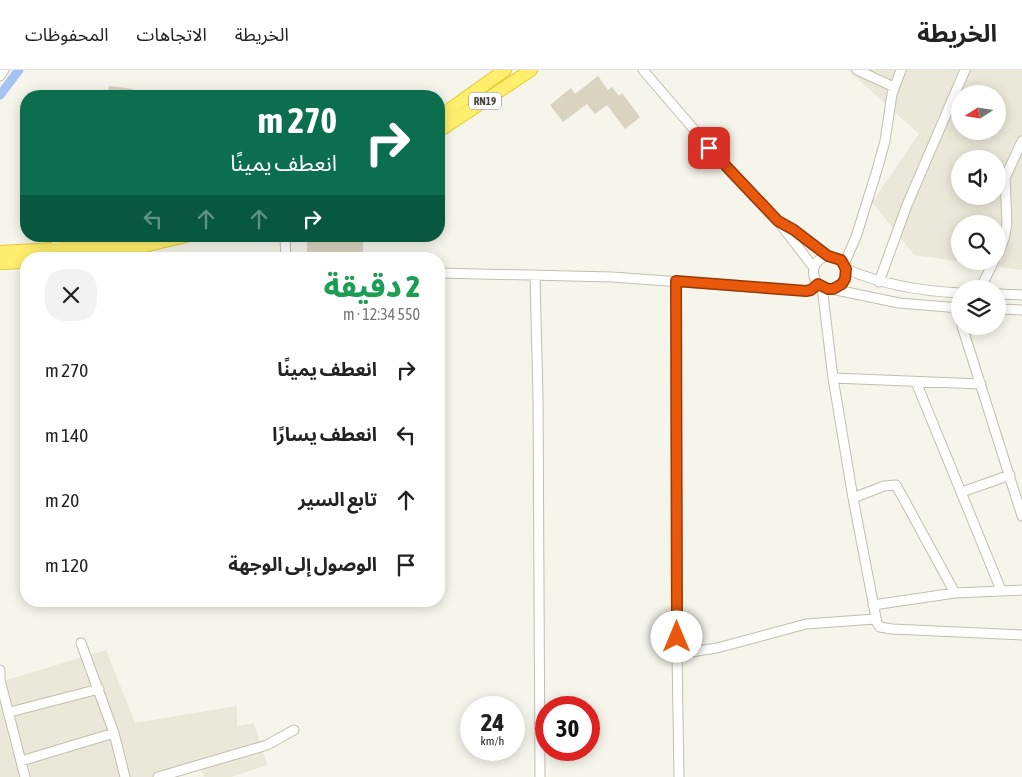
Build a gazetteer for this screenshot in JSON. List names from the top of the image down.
{
  "streets": {
    "highway": ["RN19"]
  },
  "north": "left",
  "page": {
    "header": "الخريطة",
    "nav": ["الخريطة", "الاتجاهات", "المحفوظات"],
    "turn": ["270 m", "انعطف يمينًا"],
    "heading": ["2 دقيقة", "550 m · 12:34"],
    "list": [
      {
        "name": "انعطف يمينًا",
        "value": "270 m"
      },
      {
        "name": "انعطف يسارًا",
        "value": "140 m"
      },
      {
        "name": "تابع السير",
        "value": "20 m"
      },
      {
        "name": "الوصول إلى الوجهة",
        "value": "120 m"
      }
    ],
    "speed": "24 km/h",
    "limit": "30"
  }
}
